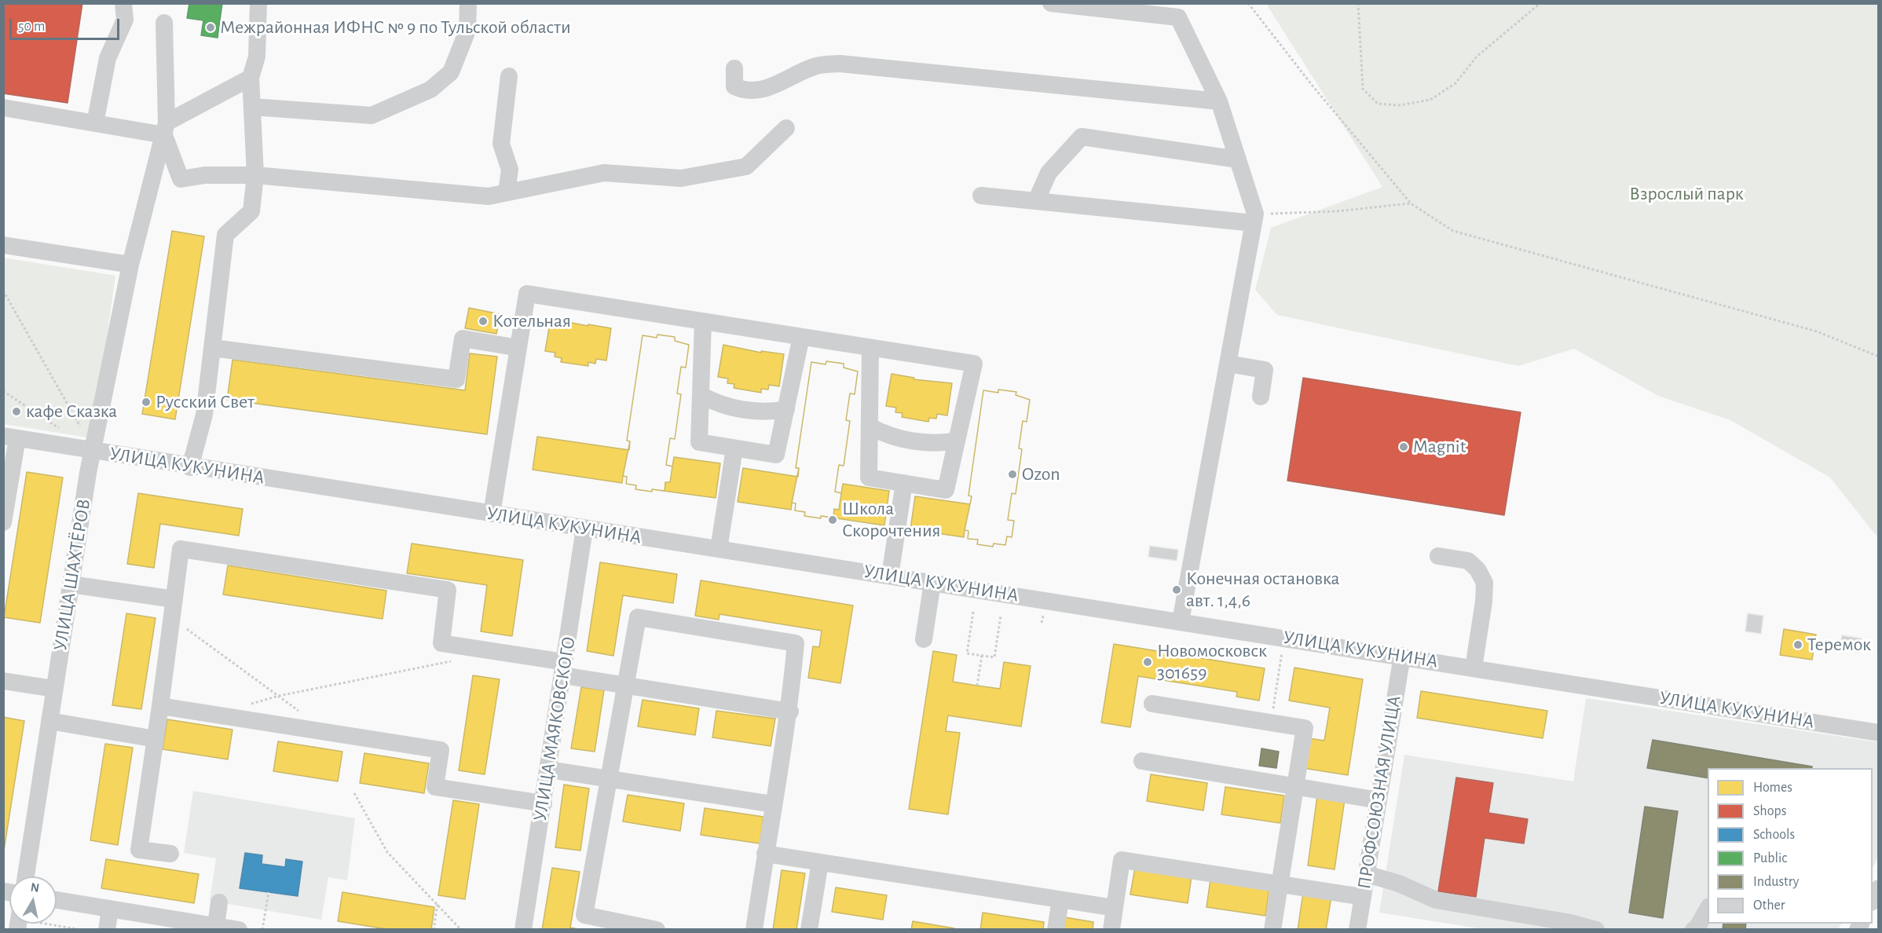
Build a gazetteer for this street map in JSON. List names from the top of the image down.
{
  "streets": {
    "street": [
      "УЛИЦА КУКУНИНА",
      "УЛИЦА ШАХТЁРОВ",
      "УЛИЦА МАЯКОВСКОГО",
      "ПРОФСОЮЗНАЯ УЛИЦА"
    ]
  },
  "crossings": [
    ["УЛИЦА КУКУНИНА", "УЛИЦА ШАХТЁРОВ"],
    ["УЛИЦА КУКУНИНА", "УЛИЦА МАЯКОВСКОГО"],
    ["УЛИЦА КУКУНИНА", "ПРОФСОЮЗНАЯ УЛИЦА"]
  ],
  "parks": ["Взрослый парк"],
  "places": [
    "Межрайонная ИФНС № 9 по Тульской области",
    "Котельная",
    "Русский Свет",
    "кафе Сказка",
    "Magnit",
    "Ozon",
    "Школа Скорочтения",
    "Конечная остановка авт. 1,4,6",
    "Теремок",
    "Новомосковск 301659"
  ],
  "legend": [
    "Homes",
    "Shops",
    "Schools",
    "Public",
    "Industry",
    "Other"
  ],
  "scale_bar": "50 m",
  "north": "top"
}
